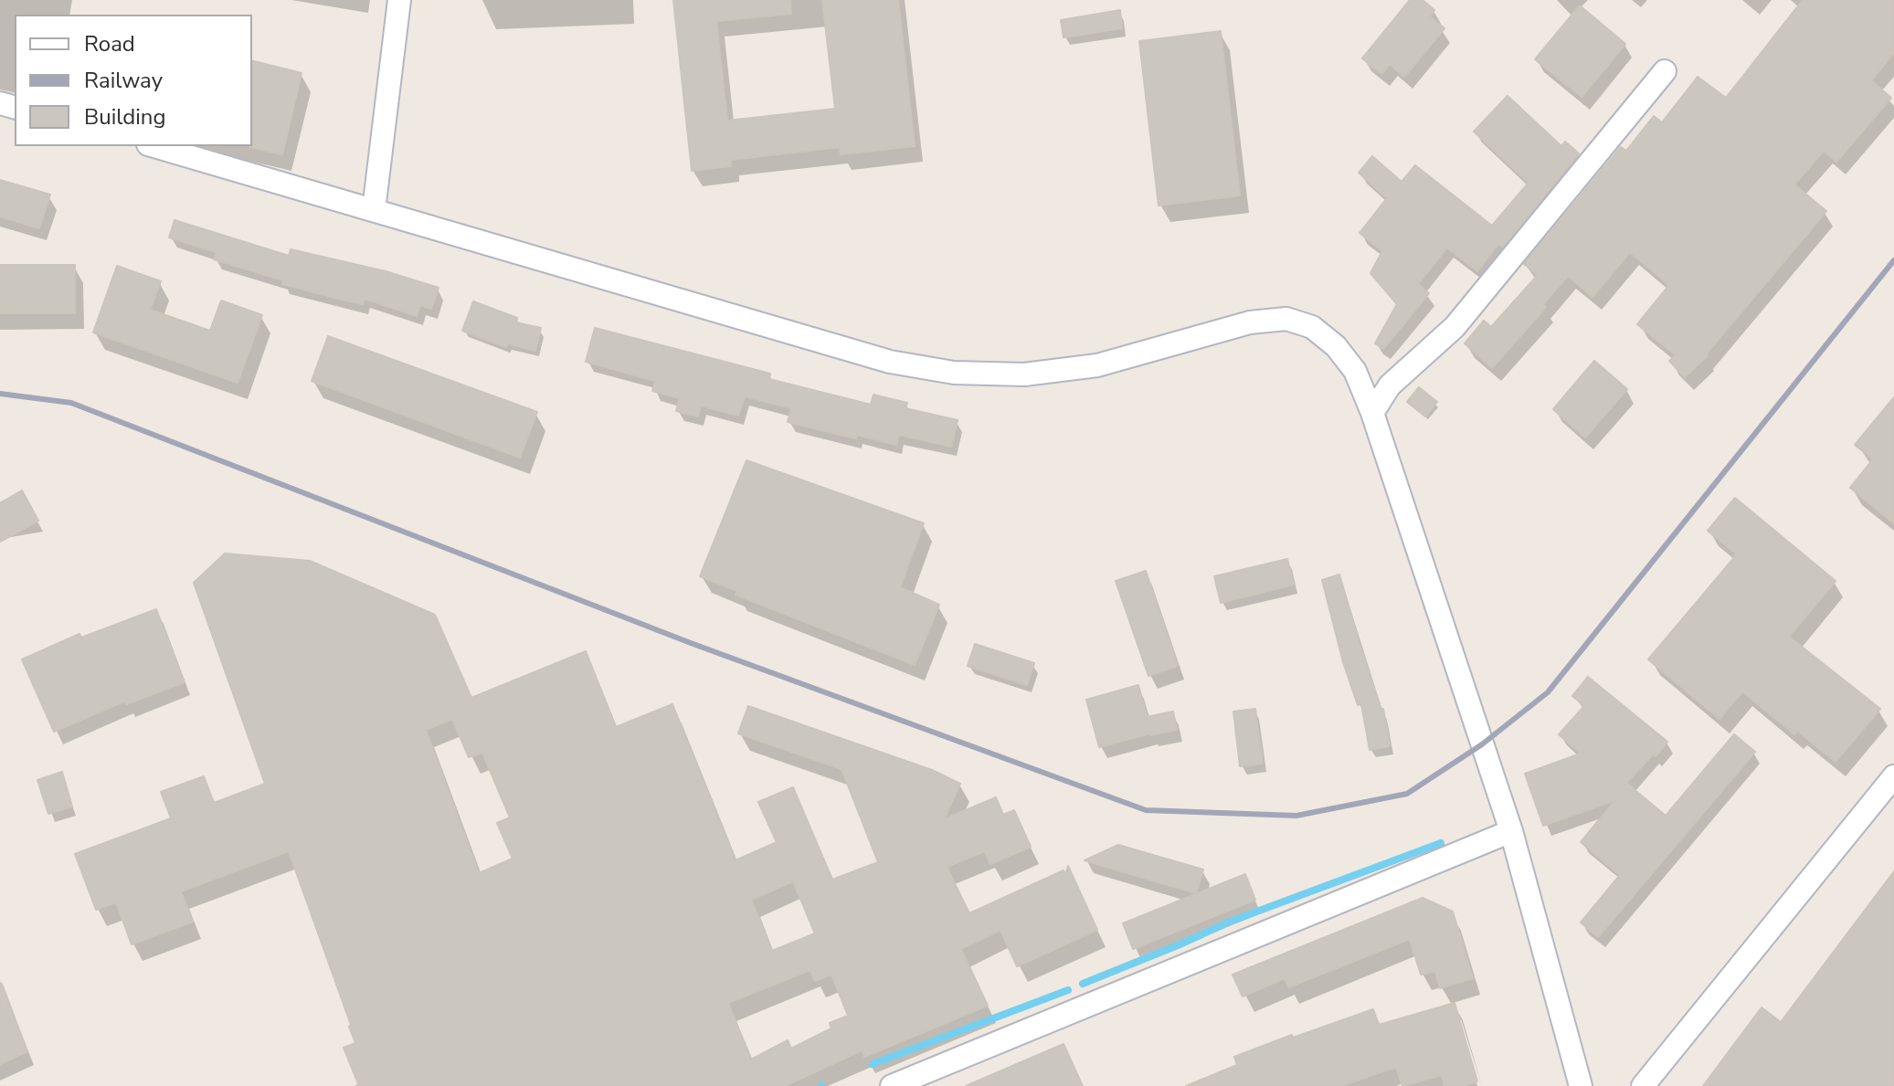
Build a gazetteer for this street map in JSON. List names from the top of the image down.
{
  "legend": ["Road", "Railway", "Building"]
}
